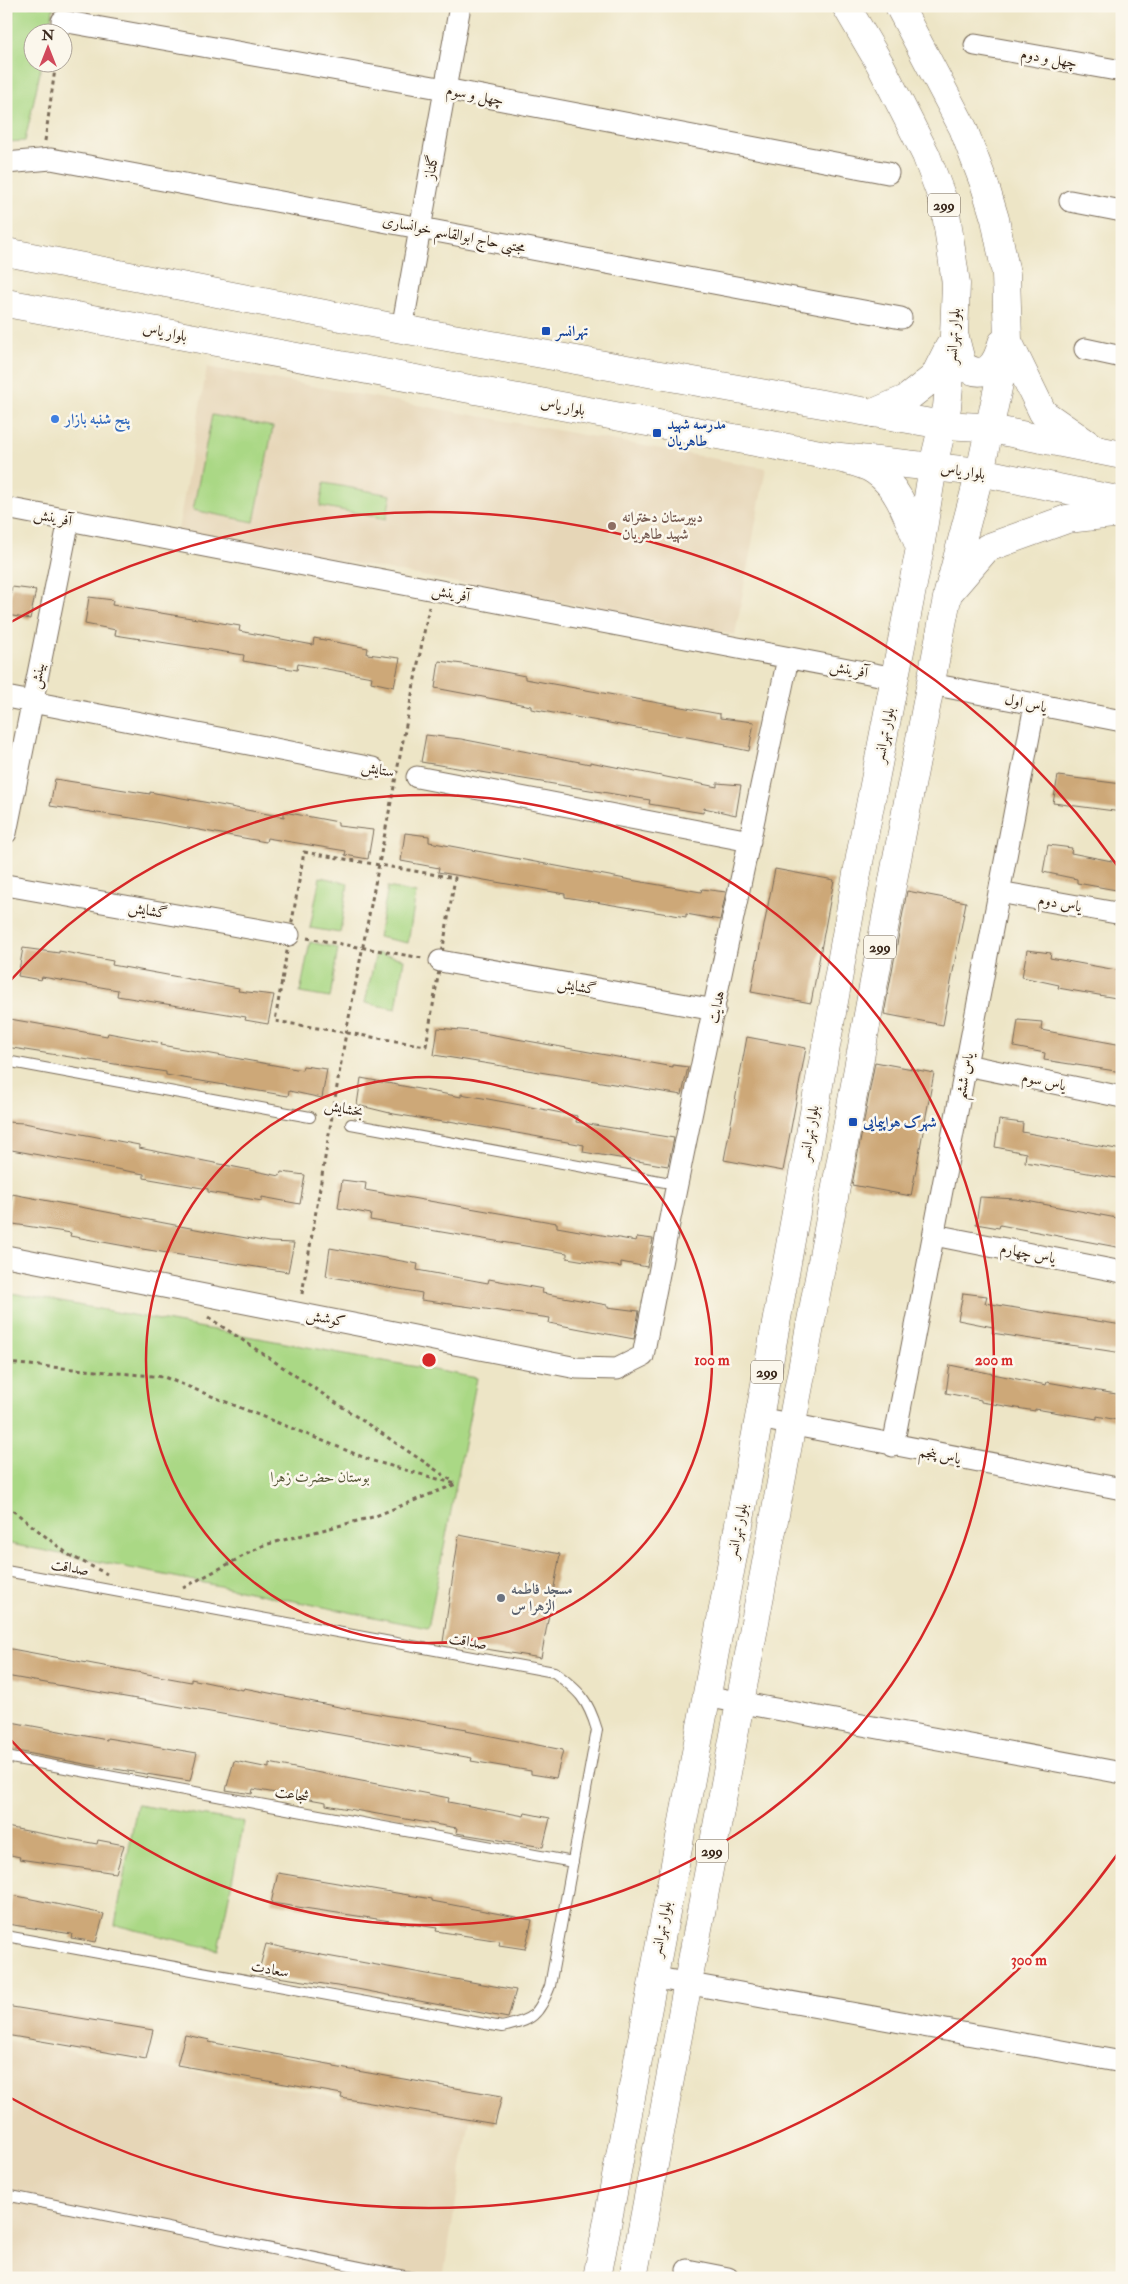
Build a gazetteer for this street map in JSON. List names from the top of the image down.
{
  "streets": {
    "main road": ["299", "بلوار یاس", "بلوار تهرانسر"],
    "street": [
      "چهل و دوم",
      "چهل و سوم",
      "گلناز",
      "مجتبی حاج ابوالقاسم خوانساری",
      "آفرینش",
      "بینش",
      "یاس اول",
      "ستایش",
      "یاس دوم",
      "گشایش",
      "هدایت",
      "یاس ششم",
      "یاس سوم",
      "یاس چهارم",
      "کوشش",
      "یاس پنجم"
    ],
    "lane": [
      "بخشایش",
      "صداقت",
      "شجاعت",
      "سعادت"
    ]
  },
  "crossings": [
    ["چهل و سوم", "گلناز"],
    ["گلناز", "مجتبی حاج ابوالقاسم خوانساری"],
    ["299", "بلوار یاس"],
    ["299", "یاس اول"],
    ["299", "یاس پنجم"],
    ["بلوار یاس", "بلوار تهرانسر"],
    ["بلوار تهرانسر", "آفرینش"],
    ["بلوار تهرانسر", "یاس پنجم"],
    ["آفرینش", "بینش"],
    ["آفرینش", "هدایت"],
    ["بینش", "ستایش"],
    ["یاس اول", "یاس ششم"],
    ["یاس دوم", "یاس ششم"],
    ["گشایش", "هدایت"],
    ["هدایت", "بخشایش"],
    ["هدایت", "کوشش"],
    ["یاس ششم", "یاس سوم"],
    ["یاس ششم", "یاس چهارم"],
    ["یاس ششم", "یاس پنجم"],
    ["صداقت", "شجاعت"],
    ["صداقت", "سعادت"]
  ],
  "parks": ["بوستان حضرت زهرا"],
  "places": {
    "transit": ["تهرانسر", "مدرسه شهید طاهریان", "شهرک هواپیمایی"],
    "other": ["پنج شنبه بازار", "دبیرستان دخترانه شهید طاهریان", "مسجد فاطمه الزهرا س"]
  },
  "north": "top",
  "rings": ["100 m", "200 m", "300 m"]
}
